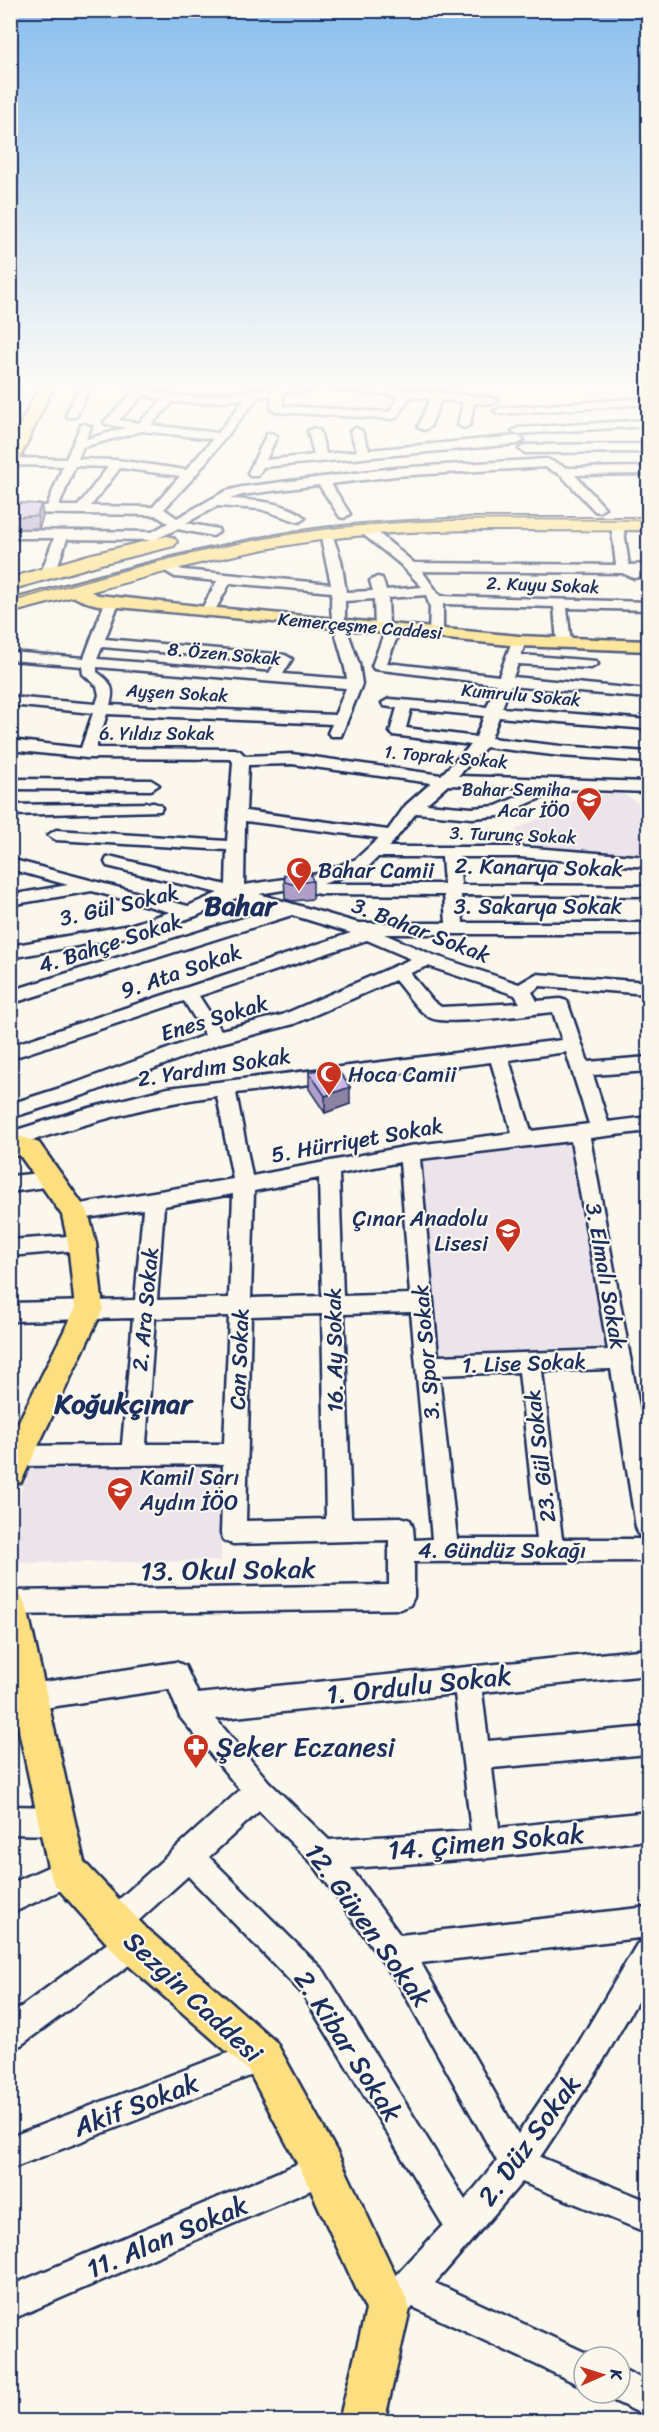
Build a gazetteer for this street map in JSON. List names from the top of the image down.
{
  "streets": {
    "main road": ["Kemerçeşme Caddesi", "Sezgin Caddesi"],
    "street": [
      "2. Kuyu Sokak",
      "8. Özen Sokak",
      "Ayşen Sokak",
      "Kumrulu Sokak",
      "6. Yıldız Sokak",
      "1. Toprak Sokak",
      "3. Turunç Sokak",
      "2. Kanarya Sokak",
      "3. Gül Sokak",
      "3. Sakarya Sokak",
      "3. Bahar Sokak",
      "4. Bahçe Sokak",
      "9. Ata Sokak",
      "Enes Sokak",
      "2. Yardım Sokak",
      "5. Hürriyet Sokak",
      "3. Elmalı Sokak",
      "2. Ara Sokak",
      "16. Ay Sokak",
      "3. Spor Sokak",
      "Can Sokak",
      "1. Lise Sokak",
      "23. Gül Sokak",
      "4. Gündüz Sokağı",
      "13. Okul Sokak",
      "1. Ordulu Sokak",
      "14. Çimen Sokak",
      "12. Güven Sokak",
      "2. Kibar Sokak",
      "Akif Sokak",
      "2. Düz Sokak",
      "11. Alan Sokak"
    ]
  },
  "crossings": [
    ["8. Özen Sokak", "Ayşen Sokak"],
    ["6. Yıldız Sokak", "1. Toprak Sokak"],
    ["6. Yıldız Sokak", "3. Gül Sokak"],
    ["6. Yıldız Sokak", "3. Bahar Sokak"],
    ["3. Gül Sokak", "3. Bahar Sokak"],
    ["3. Sakarya Sokak", "3. Bahar Sokak"],
    ["3. Sakarya Sokak", "9. Ata Sokak"],
    ["3. Bahar Sokak", "4. Bahçe Sokak"],
    ["3. Bahar Sokak", "9. Ata Sokak"],
    ["3. Bahar Sokak", "Enes Sokak"],
    ["3. Bahar Sokak", "3. Elmalı Sokak"],
    ["2. Yardım Sokak", "3. Elmalı Sokak"],
    ["2. Yardım Sokak", "Can Sokak"],
    ["5. Hürriyet Sokak", "3. Elmalı Sokak"],
    ["5. Hürriyet Sokak", "2. Ara Sokak"],
    ["5. Hürriyet Sokak", "16. Ay Sokak"],
    ["5. Hürriyet Sokak", "3. Spor Sokak"],
    ["5. Hürriyet Sokak", "Can Sokak"],
    ["3. Elmalı Sokak", "1. Lise Sokak"],
    ["16. Ay Sokak", "4. Gündüz Sokağı"],
    ["3. Spor Sokak", "1. Lise Sokak"],
    ["3. Spor Sokak", "4. Gündüz Sokağı"],
    ["Can Sokak", "4. Gündüz Sokağı"],
    ["1. Lise Sokak", "23. Gül Sokak"],
    ["23. Gül Sokak", "4. Gündüz Sokağı"],
    ["4. Gündüz Sokağı", "13. Okul Sokak"],
    ["13. Okul Sokak", "Sezgin Caddesi"],
    ["1. Ordulu Sokak", "12. Güven Sokak"],
    ["14. Çimen Sokak", "12. Güven Sokak"],
    ["12. Güven Sokak", "Sezgin Caddesi"],
    ["12. Güven Sokak", "2. Düz Sokak"],
    ["Sezgin Caddesi", "Akif Sokak"],
    ["Sezgin Caddesi", "2. Düz Sokak"],
    ["Sezgin Caddesi", "11. Alan Sokak"],
    ["2. Kibar Sokak", "2. Düz Sokak"]
  ],
  "districts": ["Bahar", "Koğukçınar"],
  "places": {
    "school or university": ["Bahar Semiha Acar İÖO", "Çınar Anadolu Lisesi", "Kamil Sarı Aydın İÖO"],
    "mosque": ["Bahar Camii", "Hoca Camii"],
    "pharmacy": ["Şeker Eczanesi"]
  },
  "north": "right"
}
